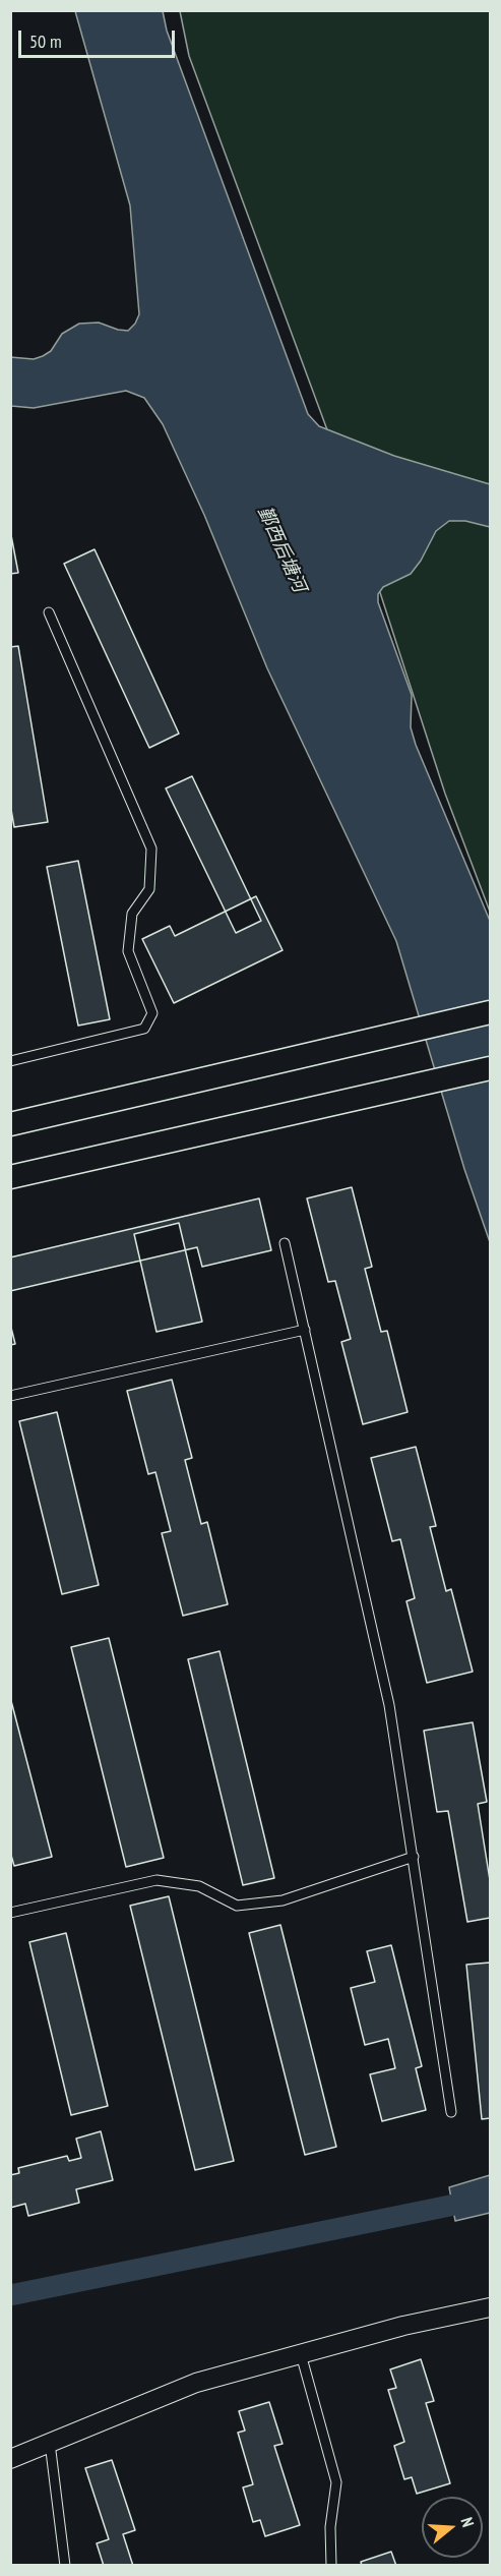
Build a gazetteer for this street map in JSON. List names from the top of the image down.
{
  "water": ["鄞西后塘河"],
  "scale_bar": "50 m",
  "north": "right"
}
